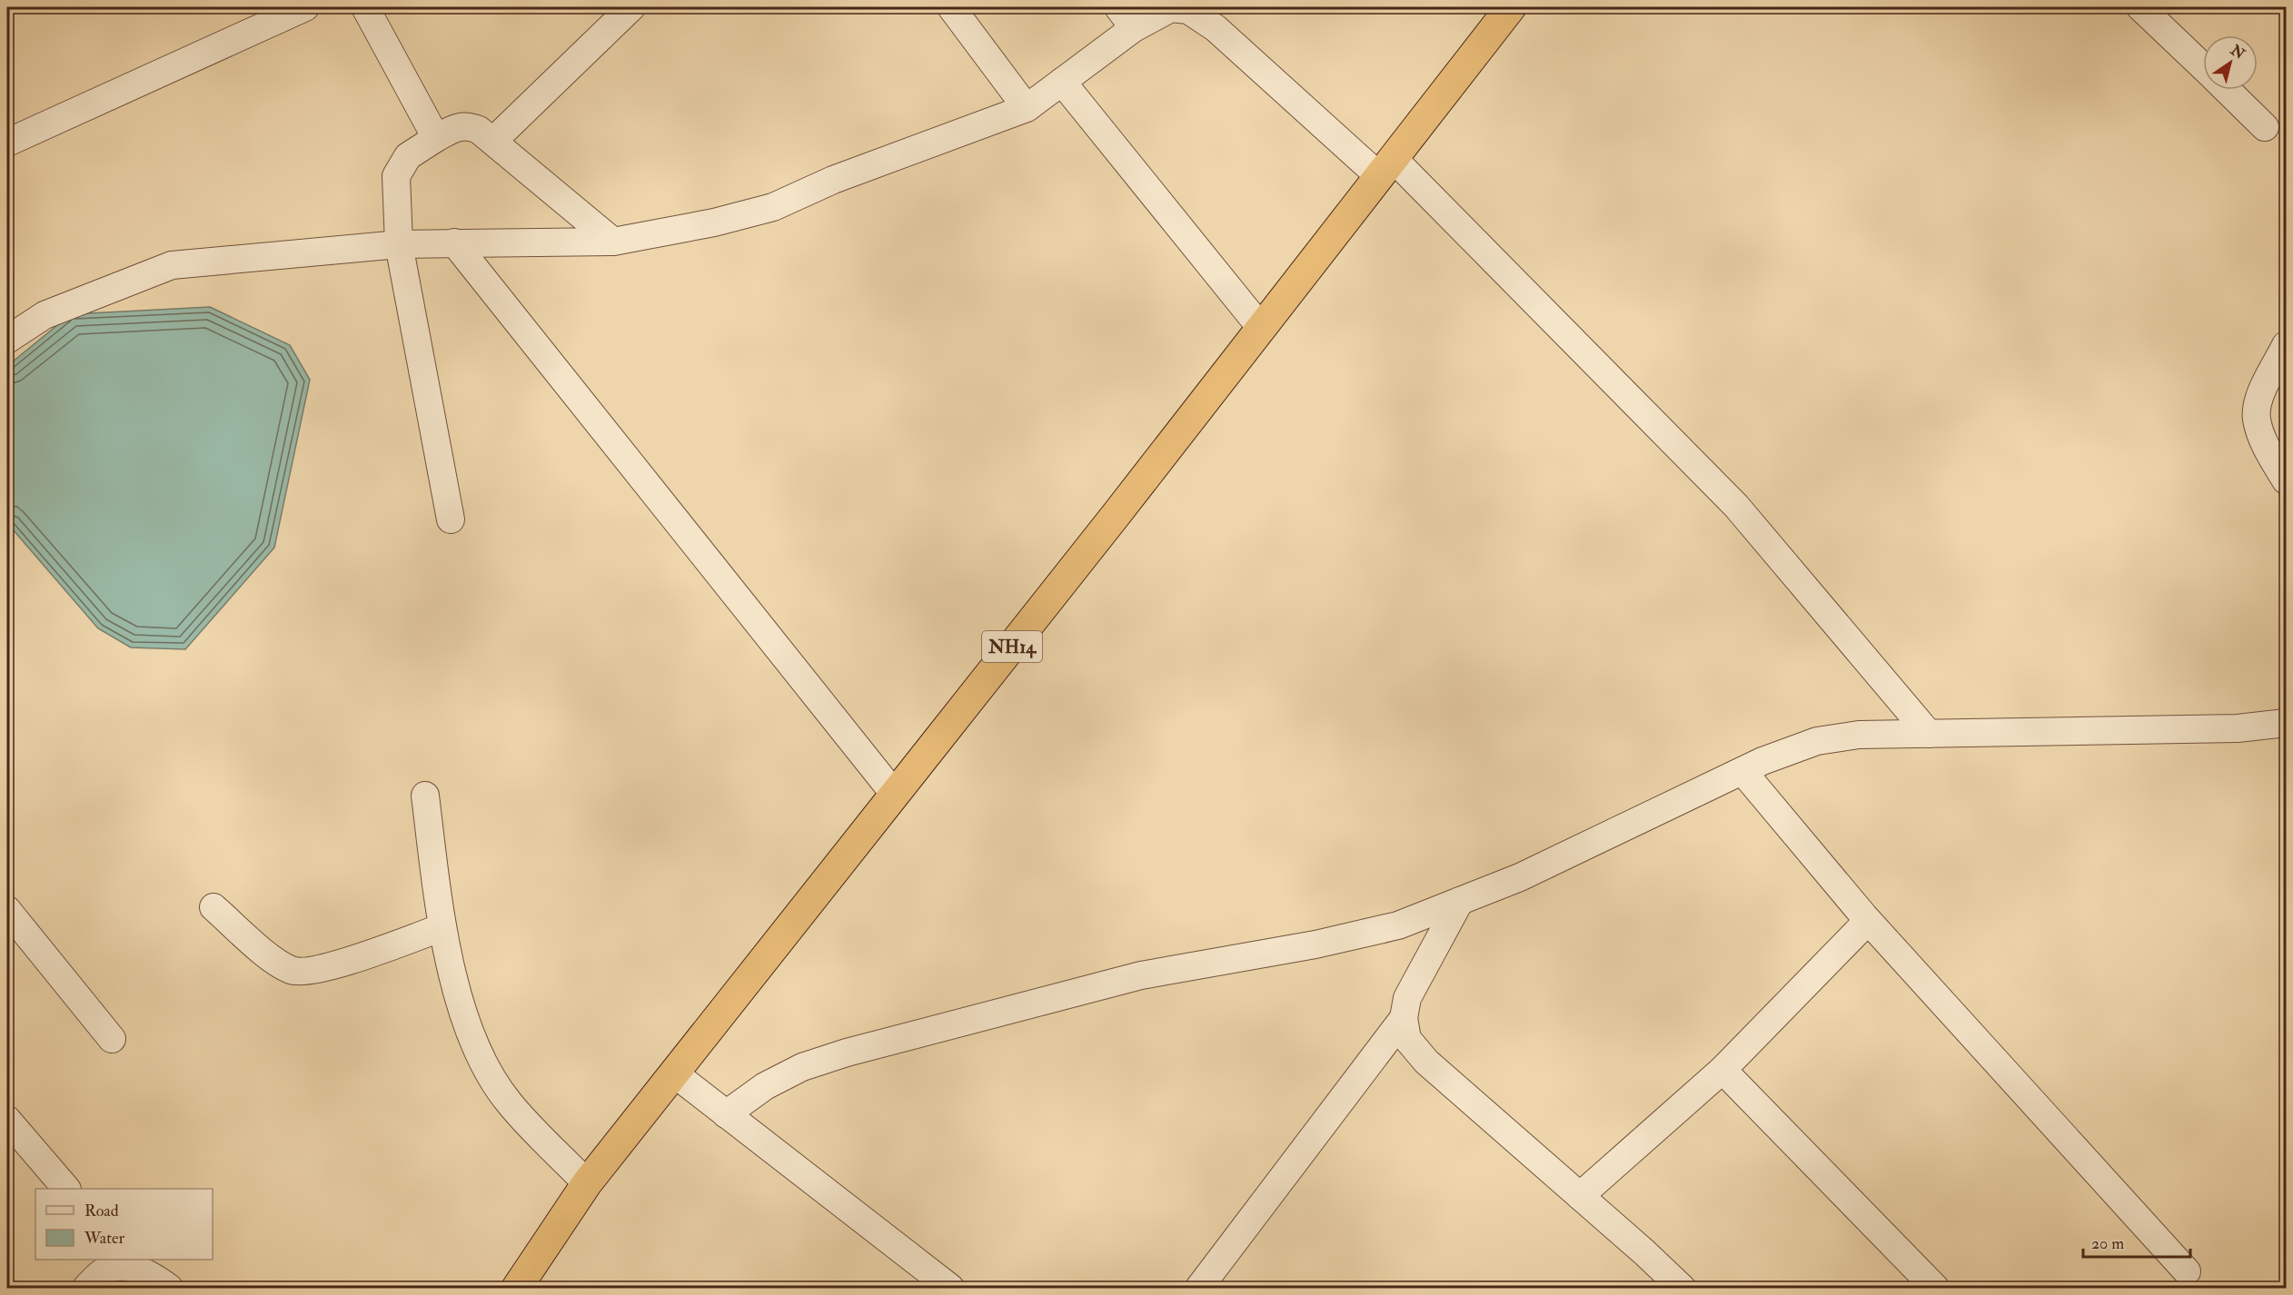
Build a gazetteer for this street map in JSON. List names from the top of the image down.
{
  "streets": {
    "highway": ["NH14"]
  },
  "legend": ["Road", "Water"],
  "scale_bar": "20 m",
  "north": "top right"
}
